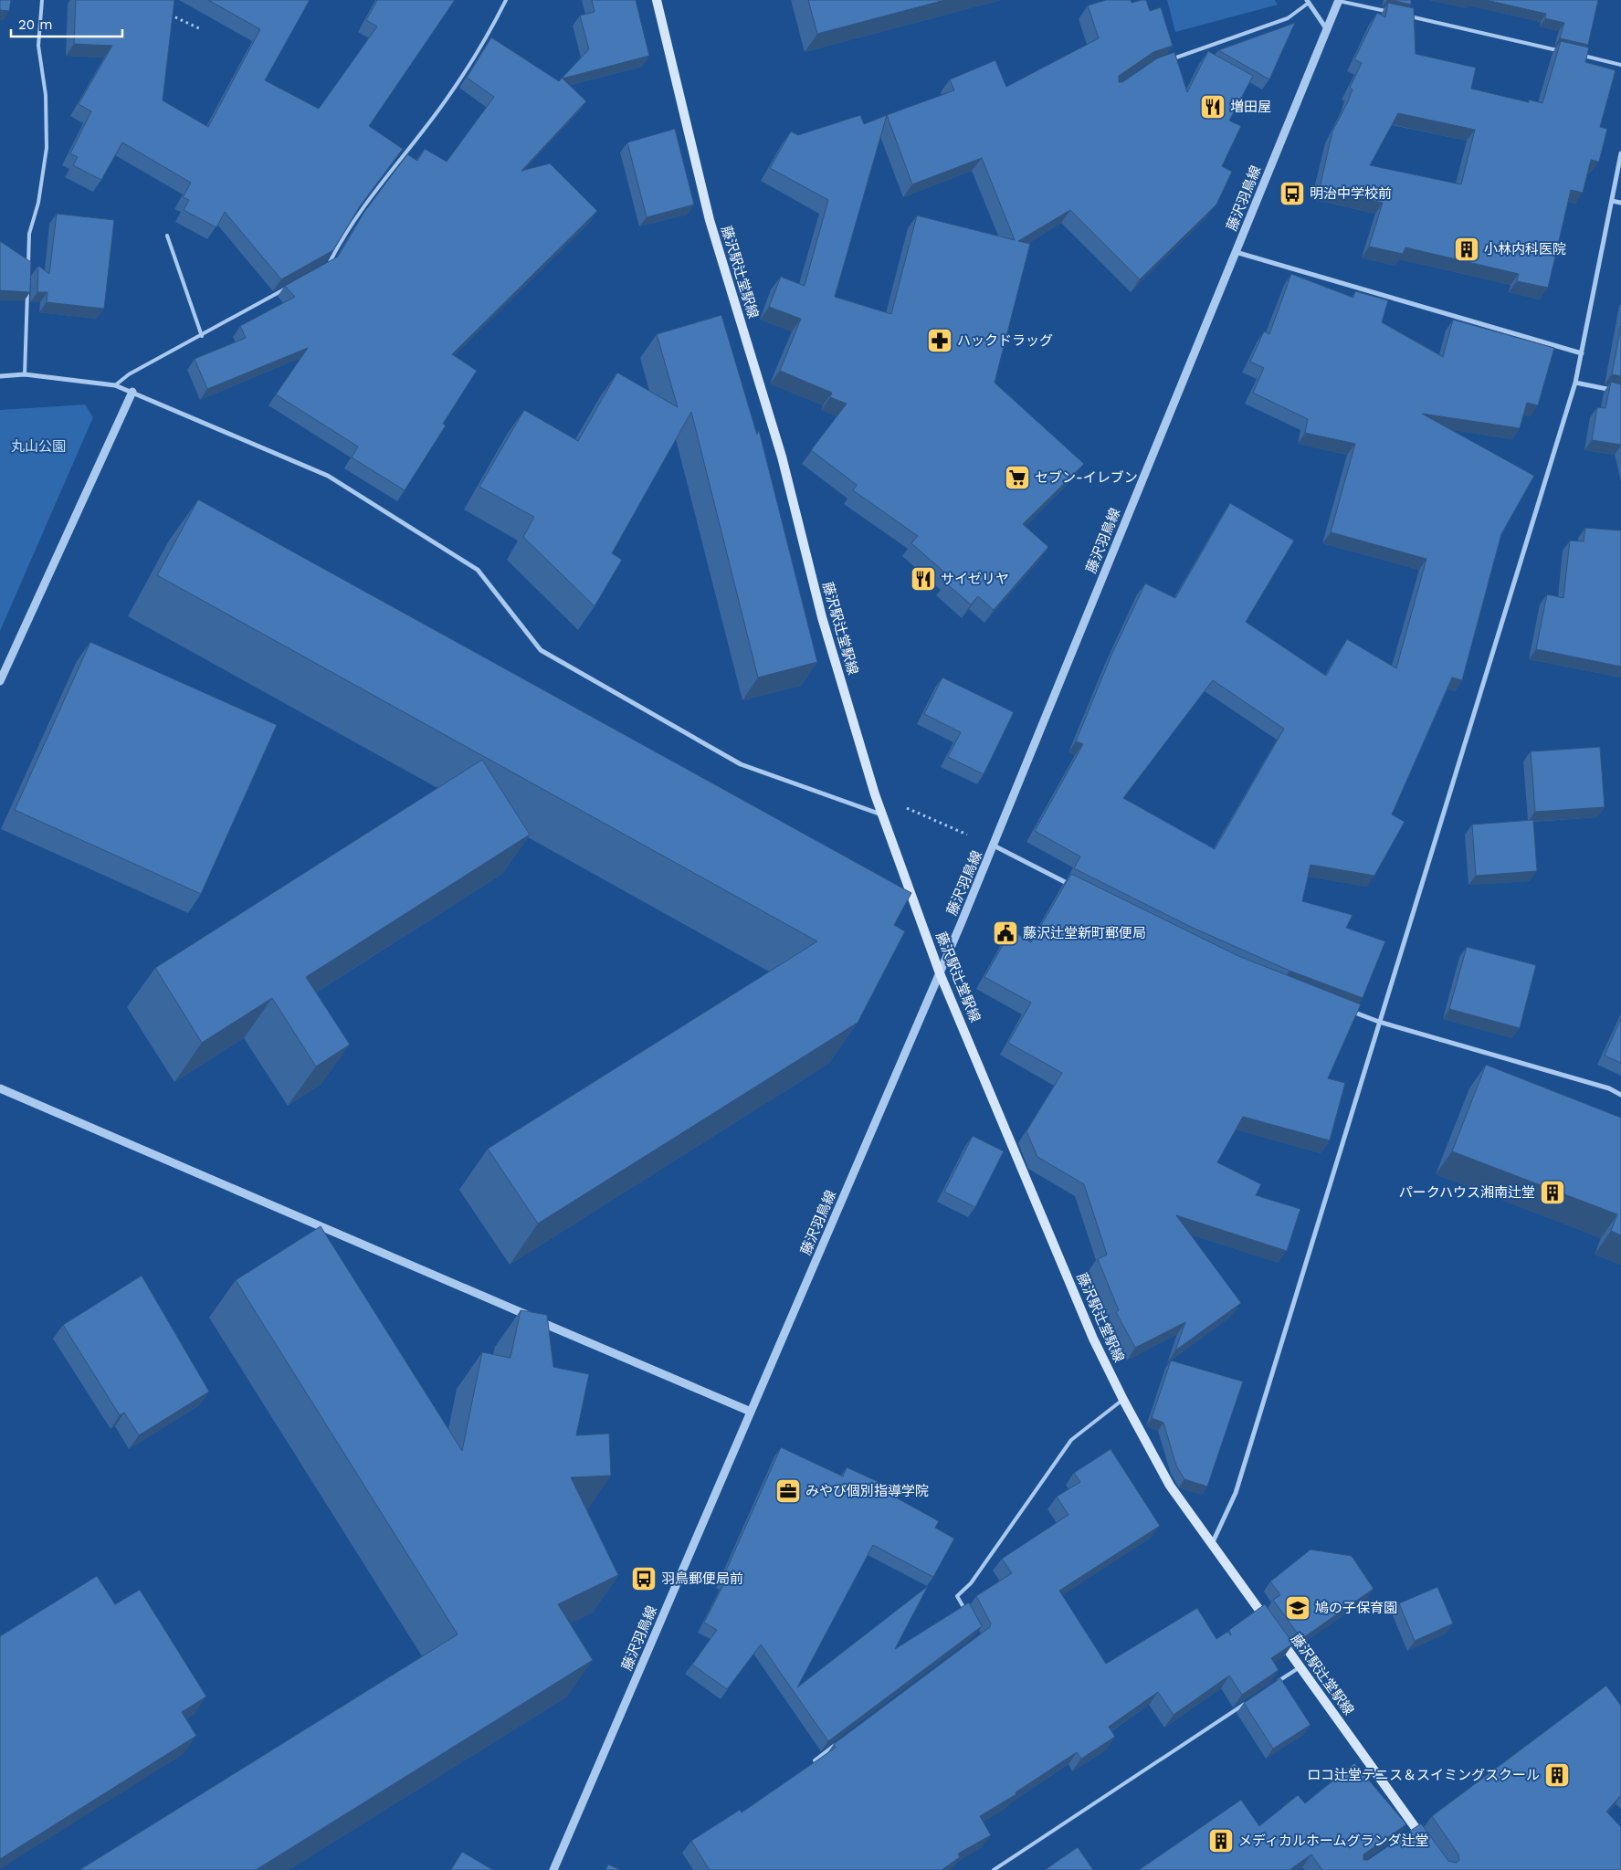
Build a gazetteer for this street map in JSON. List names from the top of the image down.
{
  "streets": {
    "main road": ["藤沢駅辻堂駅線"],
    "street": ["藤沢羽鳥線"]
  },
  "crossings": [
    ["藤沢羽鳥線", "藤沢駅辻堂駅線"]
  ],
  "parks": ["丸山公園"],
  "places": {
    "restaurant": ["増田屋", "サイゼリヤ"],
    "bus stop": ["明治中学校前", "羽鳥郵便局前"],
    "building": [
      "小林内科医院",
      "パークハウス湘南辻堂",
      "ロコ辻堂テニス＆スイミングスクール",
      "メディカルホームグランダ辻堂"
    ],
    "pharmacy": ["ハックドラッグ"],
    "supermarket": ["セブン-イレブン"],
    "public building": ["藤沢辻堂新町郵便局"],
    "office": ["みやび個別指導学院"],
    "school or university": ["鳩の子保育園"]
  },
  "scale_bar": "20 m"
}
